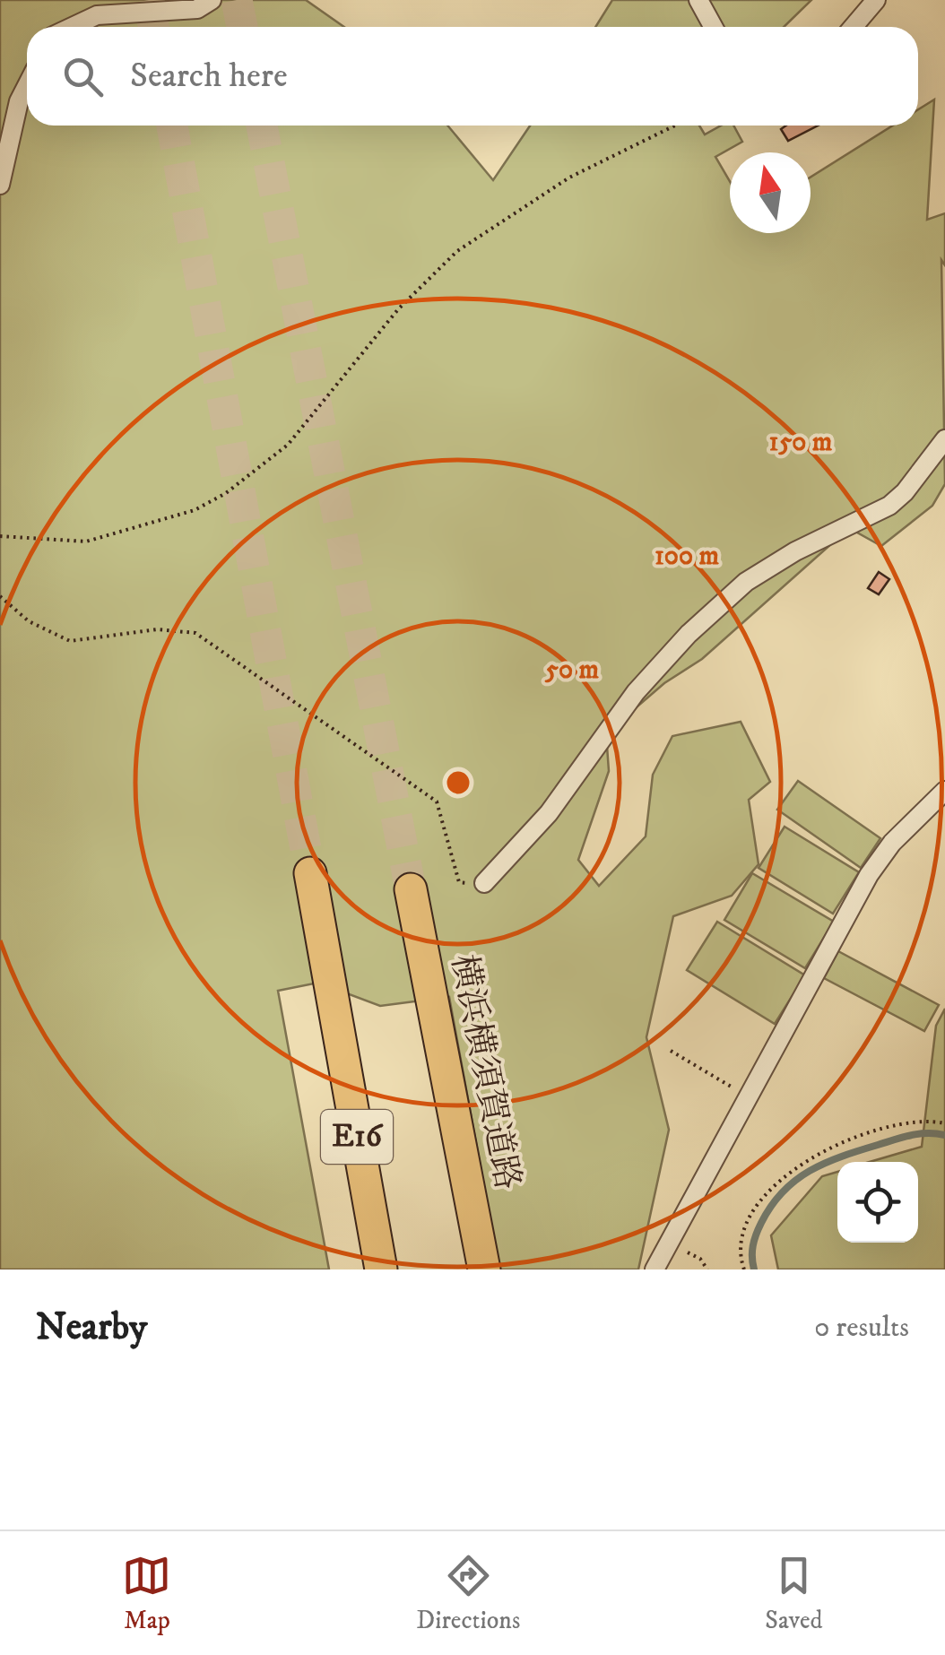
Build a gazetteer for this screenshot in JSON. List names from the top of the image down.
{
  "streets": {
    "highway": ["横浜横須賀道路", "E16"]
  },
  "north": "top",
  "page": {
    "search": "Search here",
    "heading": ["Nearby", "0 results"],
    "nav": ["Map", "Directions", "Saved"]
  },
  "rings": ["150 m", "100 m", "50 m"]
}
